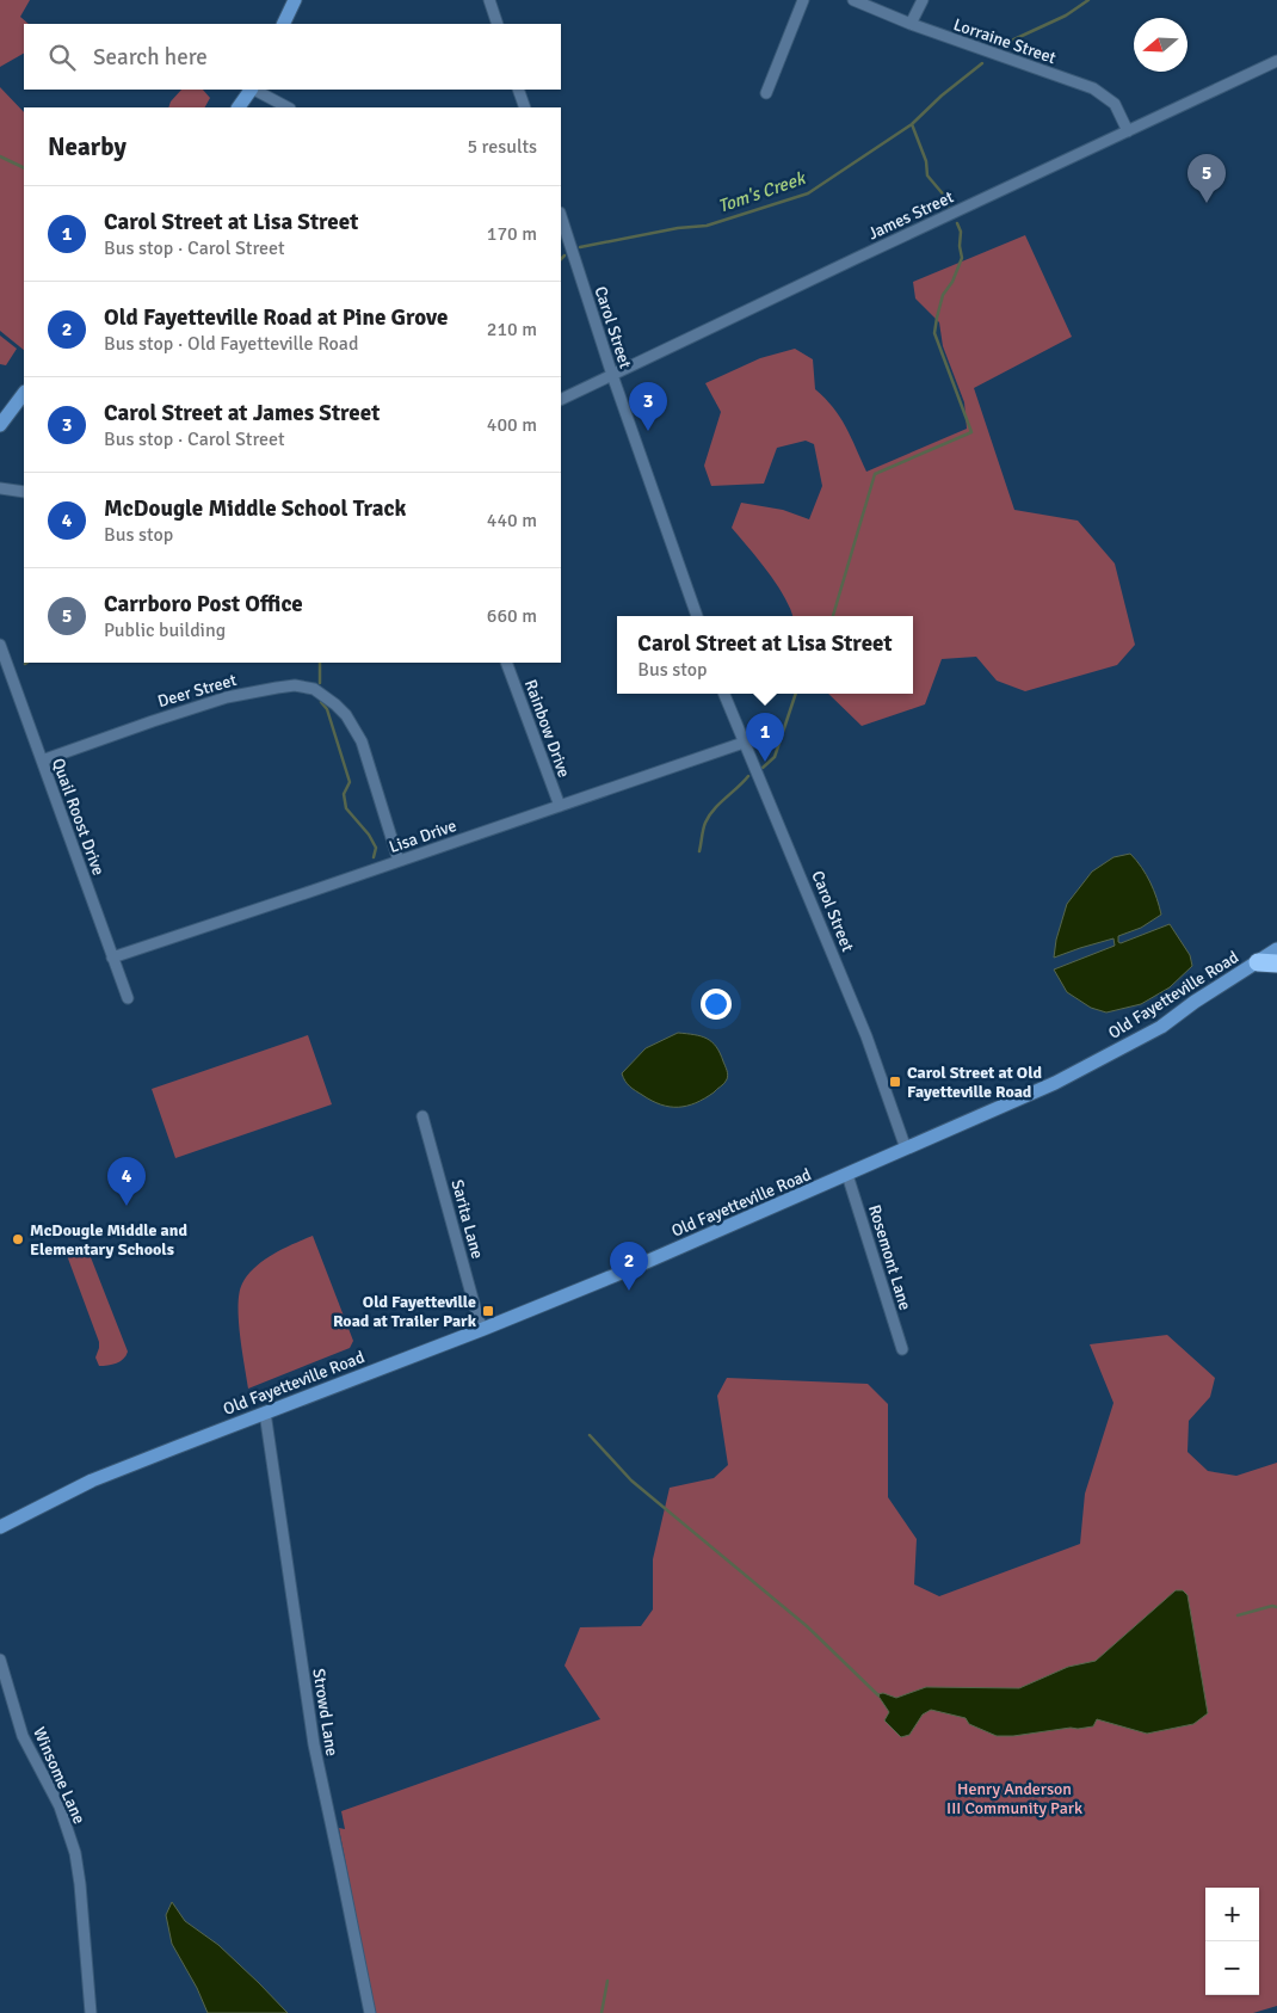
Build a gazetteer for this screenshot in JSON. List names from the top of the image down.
{
  "streets": {
    "street": [
      "Lorraine Street",
      "James Street",
      "Carol Street",
      "Deer Street",
      "Rainbow Drive",
      "Quail Roost Drive",
      "Lisa Drive",
      "Old Fayetteville Road",
      "Sarita Lane",
      "Rosemont Lane",
      "Strowd Lane",
      "Winsome Lane"
    ]
  },
  "crossings": [
    ["Lorraine Street", "James Street"],
    ["James Street", "Carol Street"],
    ["Carol Street", "Lisa Drive"],
    ["Carol Street", "Old Fayetteville Road"],
    ["Deer Street", "Quail Roost Drive"],
    ["Deer Street", "Lisa Drive"],
    ["Rainbow Drive", "Lisa Drive"],
    ["Quail Roost Drive", "Lisa Drive"],
    ["Old Fayetteville Road", "Sarita Lane"],
    ["Old Fayetteville Road", "Rosemont Lane"],
    ["Old Fayetteville Road", "Strowd Lane"]
  ],
  "water": ["Tom's Creek"],
  "parks": ["Henry Anderson III Community Park"],
  "places": {
    "transit": ["Carol Street at Old Fayetteville Road", "Old Fayetteville Road at Trailer Park"],
    "other": ["McDougle Middle and Elementary Schools"]
  },
  "north": "left",
  "page": {
    "search": "Search here",
    "heading": ["Nearby", "5 results"],
    "pins": [
      "5",
      "3",
      "1",
      "4",
      "2"
    ],
    "list": [
      {
        "mark": "1",
        "name": "Carol Street at Lisa Street",
        "note": "Bus stop · Carol Street",
        "value": "170 m"
      },
      {
        "mark": "2",
        "name": "Old Fayetteville Road at Pine Grove",
        "note": "Bus stop · Old Fayetteville Road",
        "value": "210 m"
      },
      {
        "mark": "3",
        "name": "Carol Street at James Street",
        "note": "Bus stop · Carol Street",
        "value": "400 m"
      },
      {
        "mark": "4",
        "name": "McDougle Middle School Track",
        "note": "Bus stop",
        "value": "440 m"
      },
      {
        "mark": "5",
        "name": "Carrboro Post Office",
        "note": "Public building",
        "value": "660 m"
      }
    ],
    "popup": ["Carol Street at Lisa Street", "Bus stop"],
    "map_buttons": ["+", "−"]
  }
}
